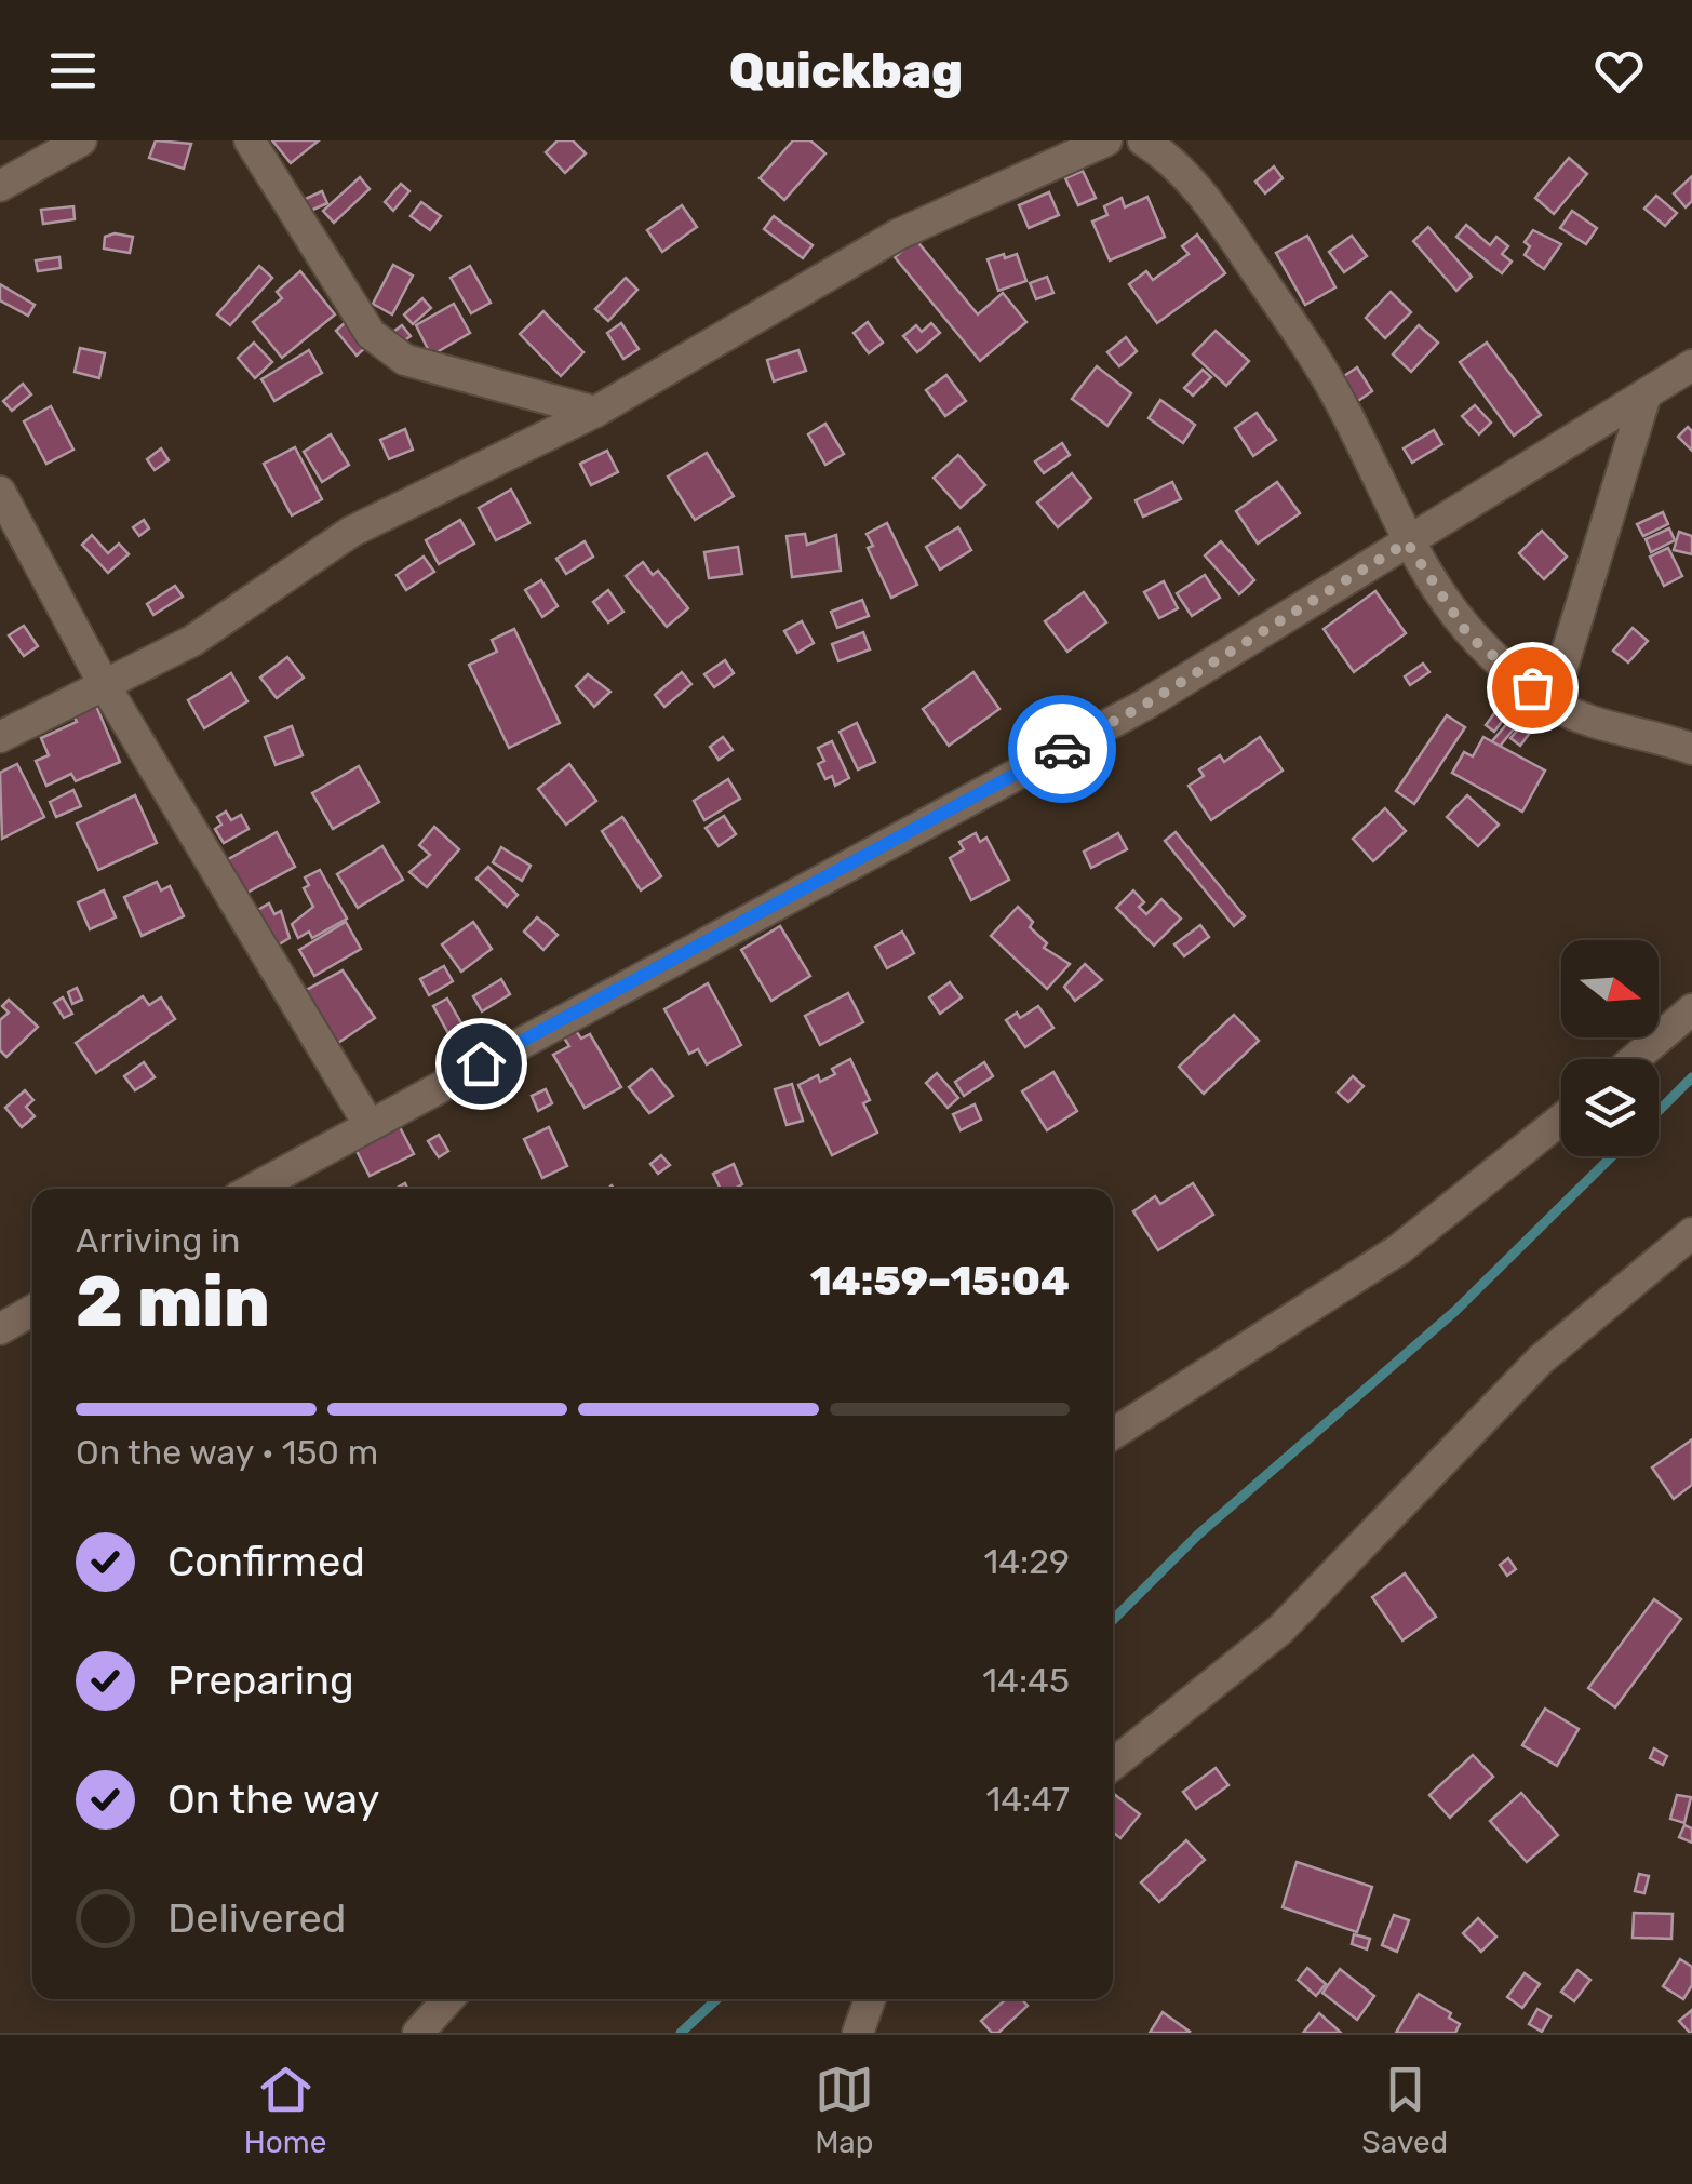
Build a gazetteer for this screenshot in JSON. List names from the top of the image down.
{
  "north": "right",
  "page": {
    "header": "Quickbag",
    "heading": ["2 min", "Arriving in", "14:59–15:04"],
    "bar": "On the way · 150 m",
    "list": [
      ["Confirmed", "14:29"],
      ["Preparing", "14:45"],
      ["On the way", "14:47"],
      "Delivered"
    ],
    "tabs": ["Home", "Map", "Saved"]
  }
}
